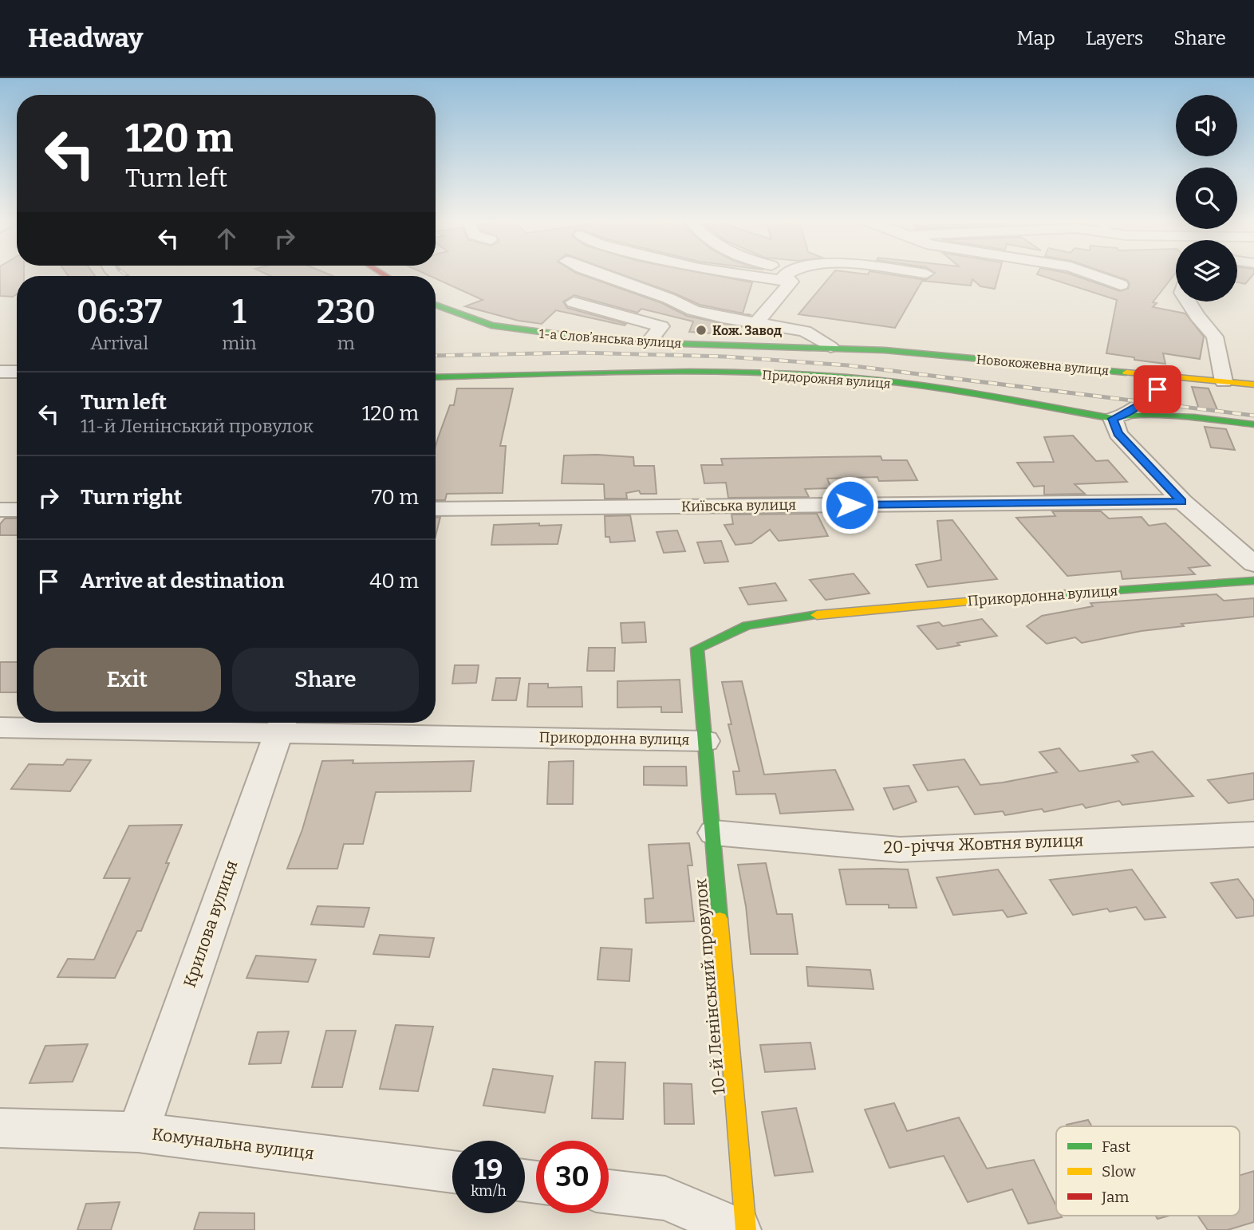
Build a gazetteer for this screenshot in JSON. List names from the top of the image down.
{
  "streets": {
    "street": [
      "1-а Слов’янська вулиця",
      "Новокожевна вулиця",
      "Придорожня вулиця",
      "Київська вулиця",
      "Прикордонна вулиця",
      "20-річчя Жовтня вулиця",
      "Крилова вулиця",
      "10-й Ленінський провулок",
      "Комунальна вулиця"
    ]
  },
  "crossings": [
    ["1-а Слов’янська вулиця", "Новокожевна вулиця"],
    ["Прикордонна вулиця", "Крилова вулиця"],
    ["Прикордонна вулиця", "10-й Ленінський провулок"],
    ["20-річчя Жовтня вулиця", "10-й Ленінський провулок"],
    ["Крилова вулиця", "Комунальна вулиця"]
  ],
  "places": ["Кож. Завод"],
  "legend": ["Fast", "Slow", "Jam"],
  "page": {
    "header": "Headway",
    "nav": ["Map", "Layers", "Share"],
    "turn": ["120 m", "Turn left"],
    "eta": [
      "06:37",
      "Arrival",
      "1",
      "min",
      "230",
      "m"
    ],
    "list": [
      {
        "name": "Turn left",
        "note": "11-й Ленінський провулок",
        "value": "120 m"
      },
      {
        "name": "Turn right",
        "value": "70 m"
      },
      {
        "name": "Arrive at destination",
        "value": "40 m"
      }
    ],
    "buttons": ["Exit", "Share"],
    "speed": "19 km/h",
    "limit": "30"
  }
}
